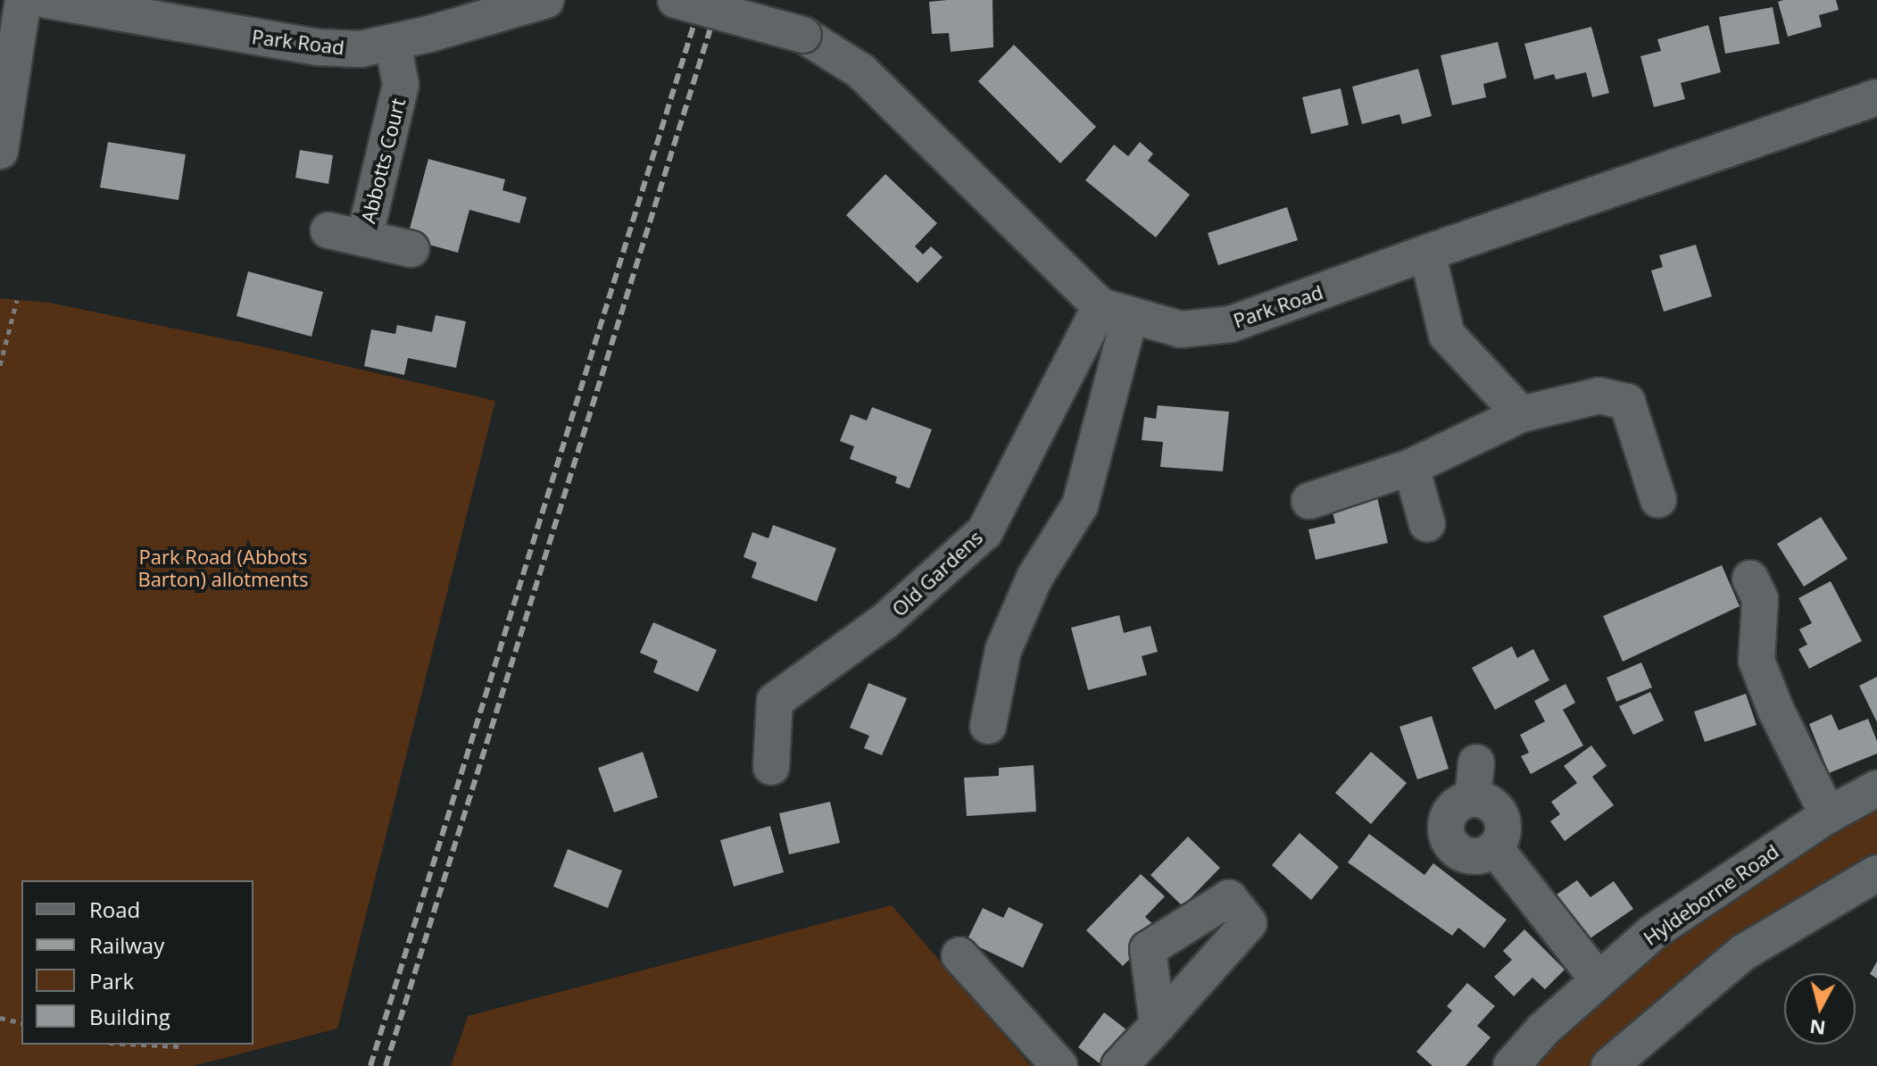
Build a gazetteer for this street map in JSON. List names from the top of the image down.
{
  "streets": {
    "street": [
      "Park Road",
      "Abbotts Court",
      "Old Gardens",
      "Hyldeborne Road"
    ]
  },
  "crossings": [
    ["Park Road", "Abbotts Court"],
    ["Park Road", "Old Gardens"]
  ],
  "parks": ["Park Road (Abbots Barton) allotments"],
  "legend": [
    "Road",
    "Railway",
    "Park",
    "Building"
  ],
  "north": "bottom"
}
